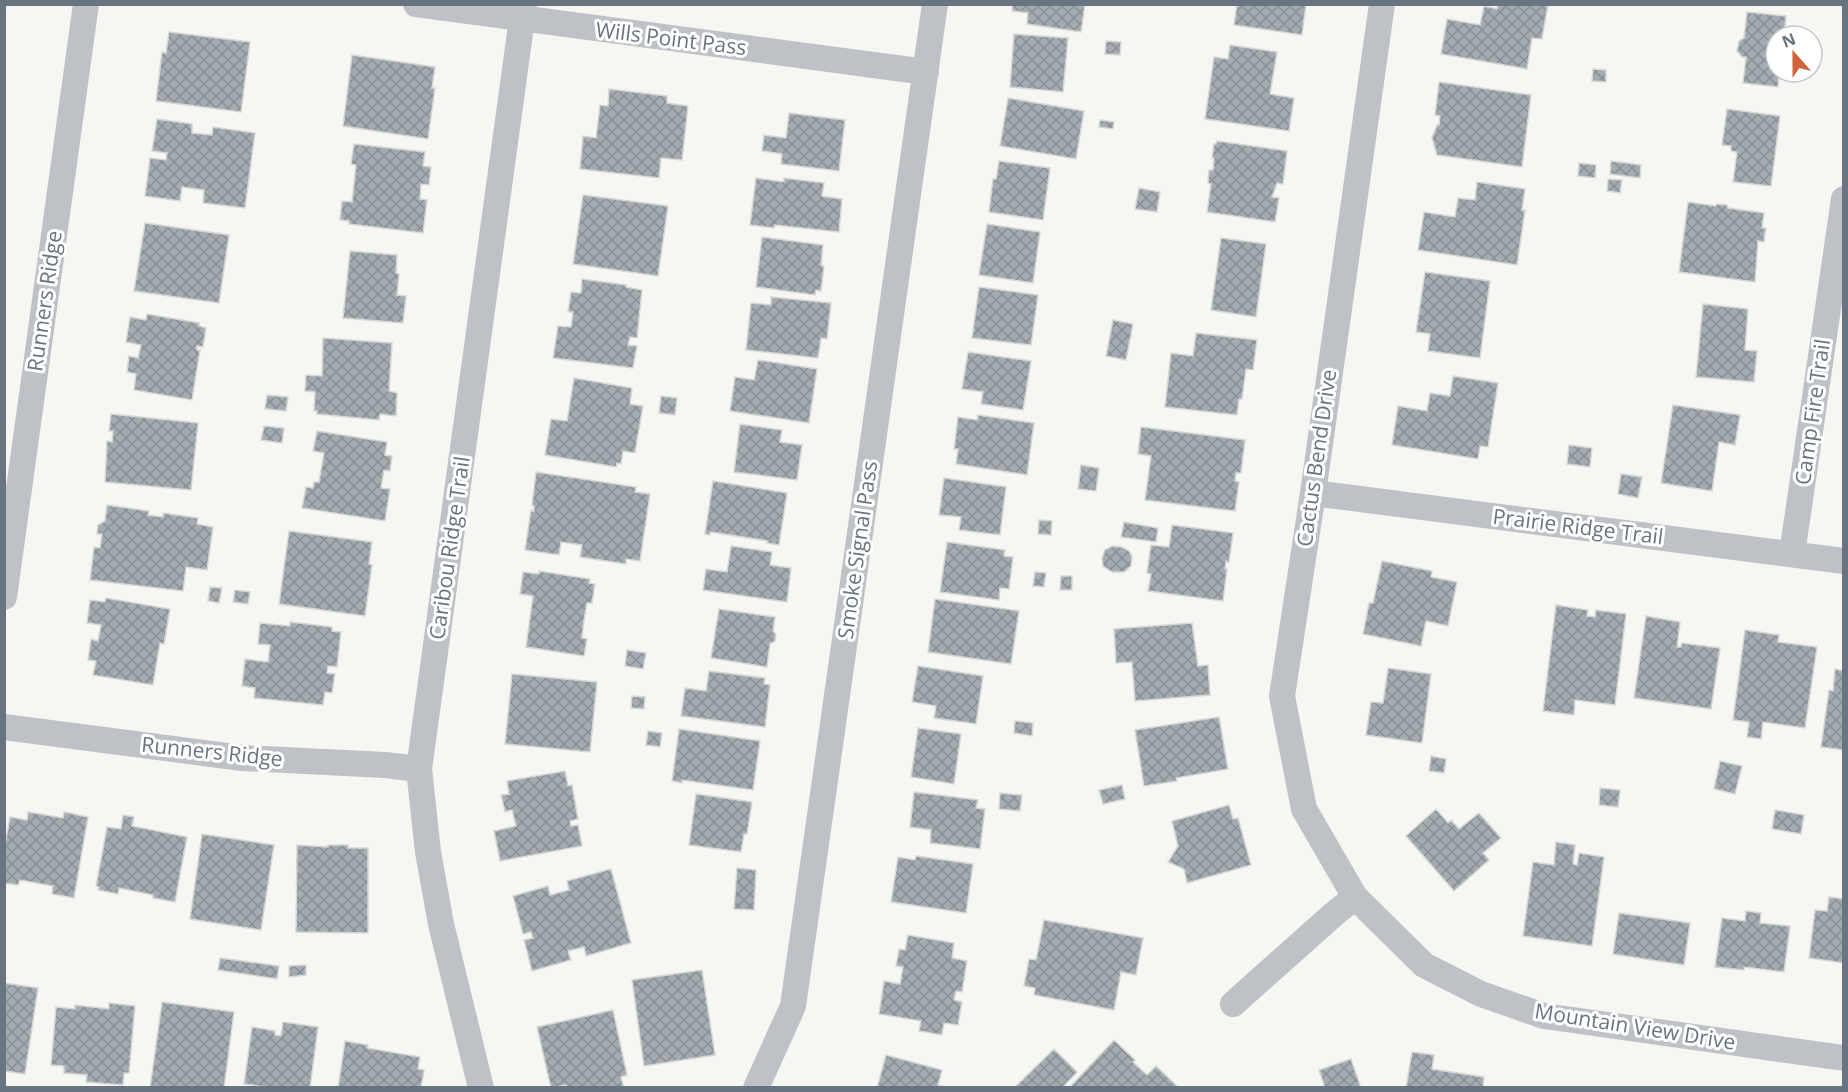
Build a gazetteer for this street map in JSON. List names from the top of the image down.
{
  "streets": {
    "street": [
      "Wills Point Pass",
      "Runners Ridge",
      "Camp Fire Trail",
      "Cactus Bend Drive",
      "Prairie Ridge Trail",
      "Caribou Ridge Trail",
      "Smoke Signal Pass",
      "Mountain View Drive"
    ]
  },
  "crossings": [
    ["Wills Point Pass", "Caribou Ridge Trail"],
    ["Wills Point Pass", "Smoke Signal Pass"],
    ["Runners Ridge", "Caribou Ridge Trail"],
    ["Camp Fire Trail", "Prairie Ridge Trail"],
    ["Cactus Bend Drive", "Prairie Ridge Trail"],
    ["Cactus Bend Drive", "Mountain View Drive"]
  ],
  "north": "top"
}
